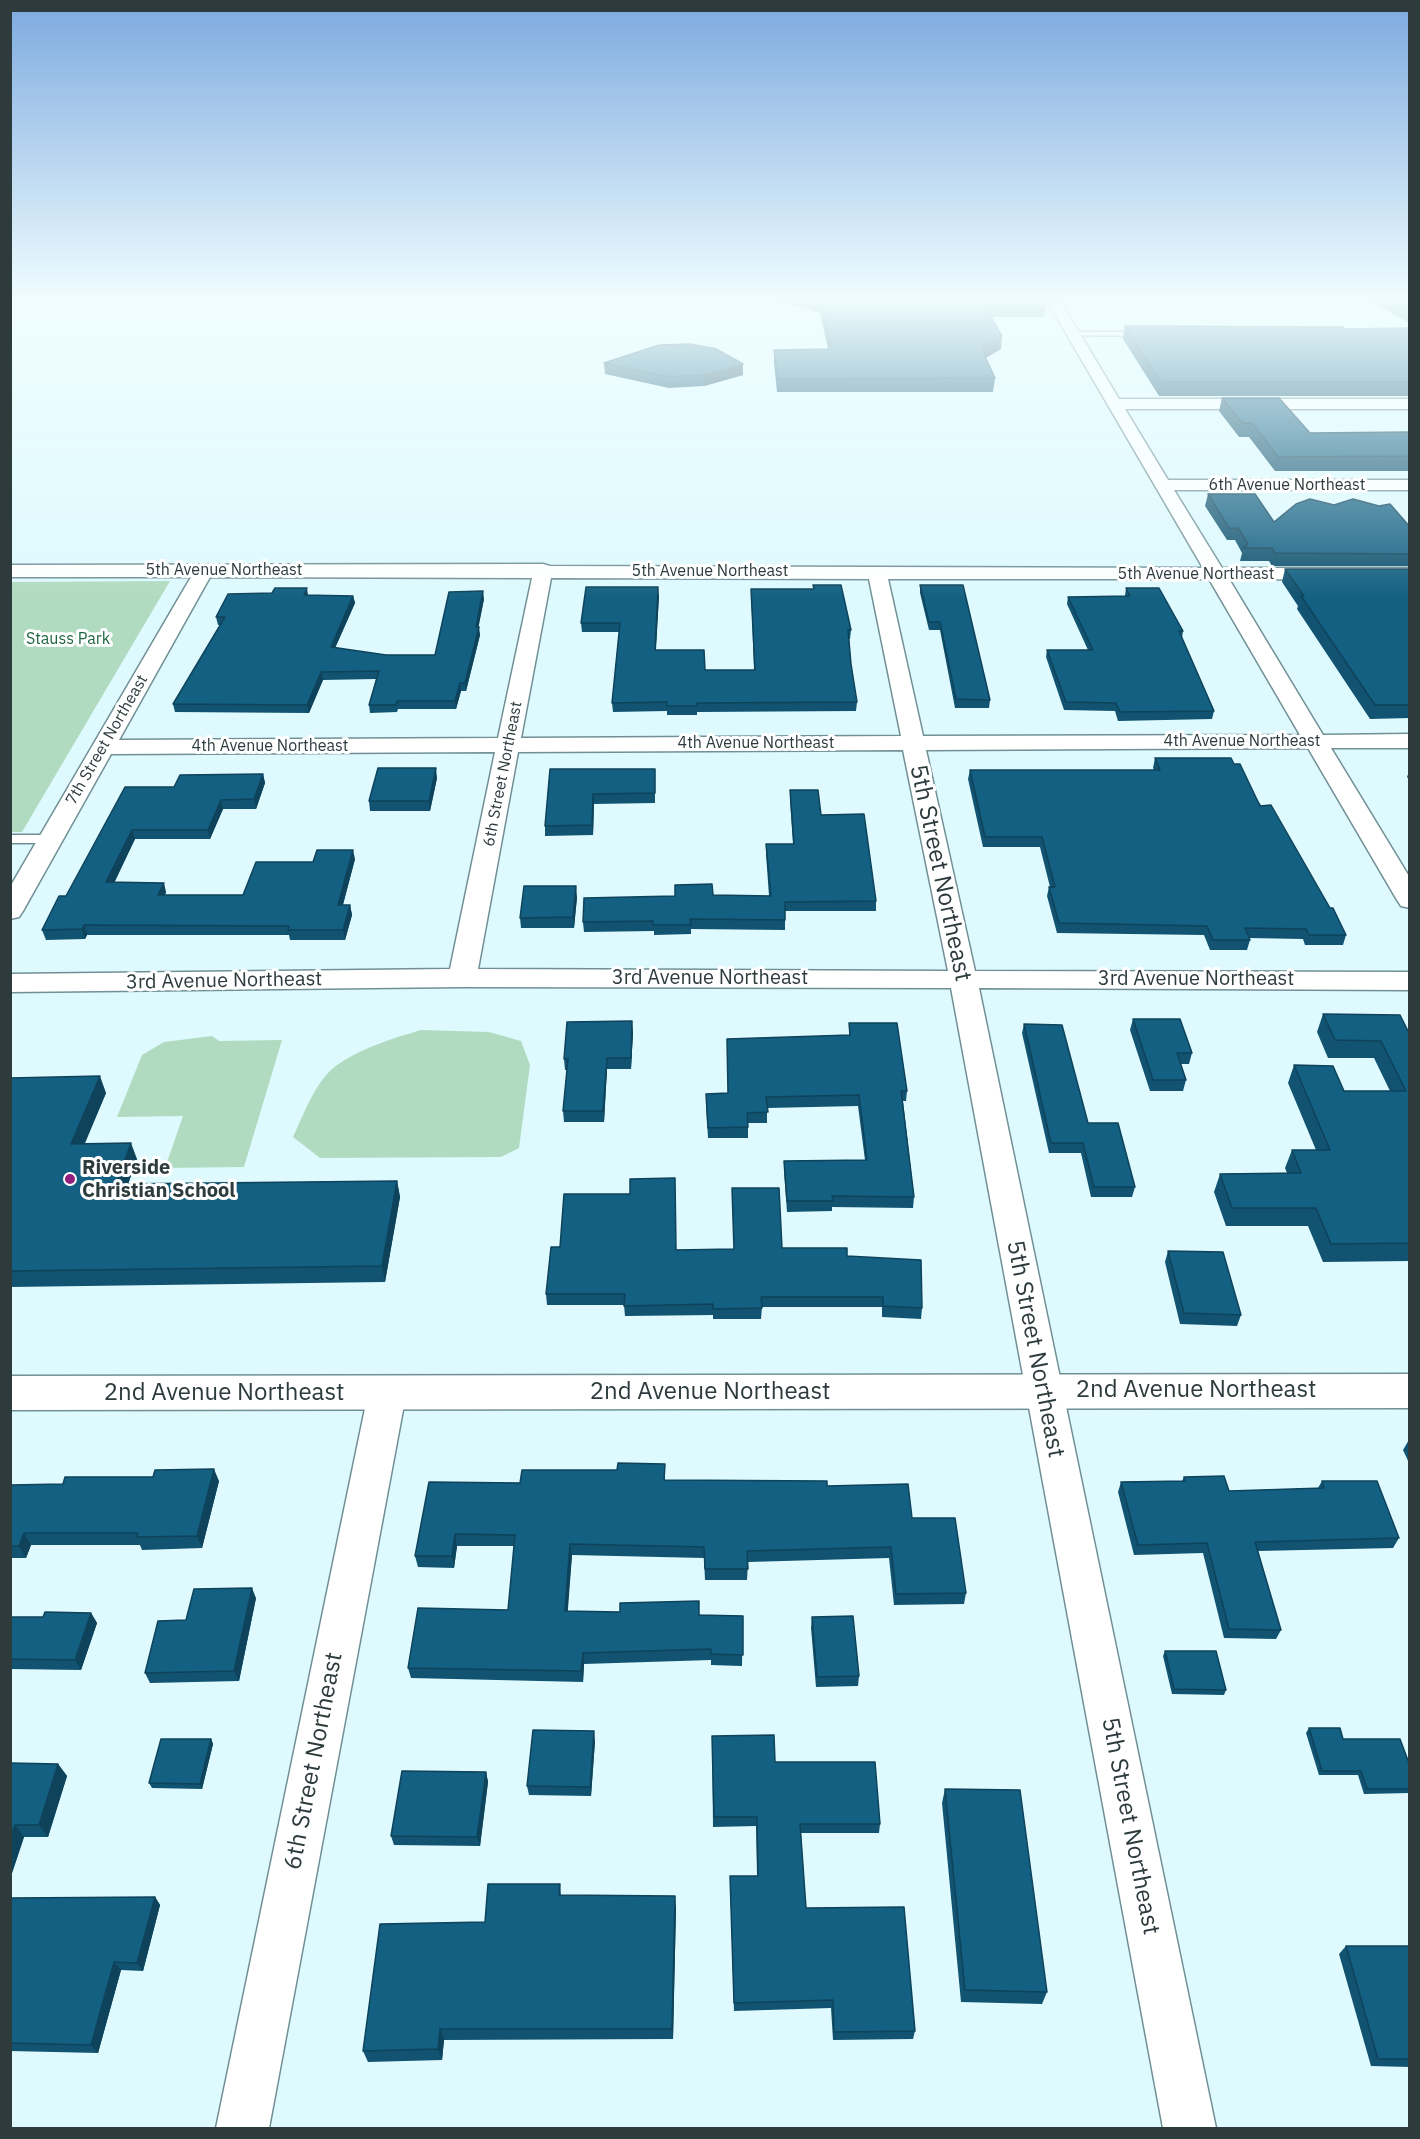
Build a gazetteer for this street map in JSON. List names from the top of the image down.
{
  "streets": {
    "street": [
      "6th Avenue Northeast",
      "5th Avenue Northeast",
      "7th Street Northeast",
      "4th Avenue Northeast",
      "6th Street Northeast",
      "5th Street Northeast",
      "3rd Avenue Northeast",
      "2nd Avenue Northeast"
    ]
  },
  "crossings": [
    ["5th Avenue Northeast", "7th Street Northeast"],
    ["5th Avenue Northeast", "6th Street Northeast"],
    ["5th Avenue Northeast", "5th Street Northeast"],
    ["7th Street Northeast", "4th Avenue Northeast"],
    ["4th Avenue Northeast", "6th Street Northeast"],
    ["4th Avenue Northeast", "5th Street Northeast"],
    ["6th Street Northeast", "3rd Avenue Northeast"],
    ["6th Street Northeast", "2nd Avenue Northeast"],
    ["5th Street Northeast", "3rd Avenue Northeast"],
    ["5th Street Northeast", "2nd Avenue Northeast"]
  ],
  "parks": ["Stauss Park"],
  "places": ["Riverside Christian School"]
}
